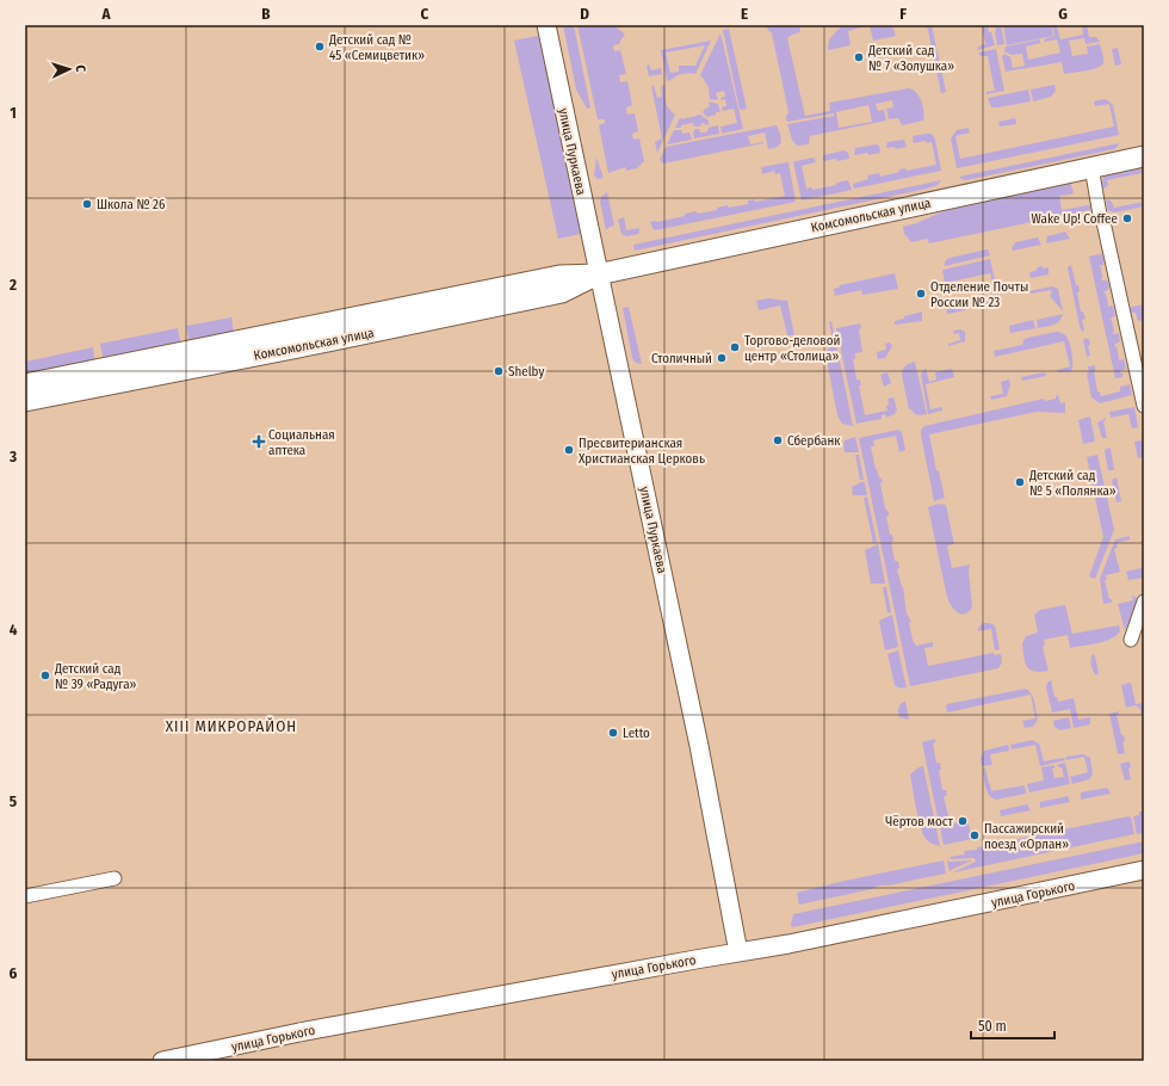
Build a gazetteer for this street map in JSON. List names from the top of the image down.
{
  "streets": {
    "main road": ["улица Пуркаева", "Комсомольская улица", "улица Горького"]
  },
  "crossings": [
    ["улица Пуркаева", "Комсомольская улица"],
    ["улица Пуркаева", "улица Горького"]
  ],
  "districts": ["XIII МИКРОРАЙОН"],
  "places": {
    "other": [
      "Детский сад № 45 «Семицветик»",
      "Детский сад № 7 «Золушка»",
      "Школа № 26",
      "Wake Up! Coffee",
      "Отделение Почты России № 23",
      "Торгово-деловой центр «Столица»",
      "Столичный",
      "Shelby",
      "Сбербанк",
      "Пресвитерианская Христианская Церковь",
      "Детский сад № 5 «Полянка»",
      "Детский сад № 39 «Радуга»",
      "Letto",
      "Чёртов мост",
      "Пассажирский поезд «Орлан»"
    ],
    "health": ["Социальная аптека"]
  },
  "scale_bar": "50 m",
  "north": "right",
  "grid": {
    "columns": [
      "A",
      "B",
      "C",
      "D",
      "E",
      "F",
      "G"
    ],
    "rows": [
      "1",
      "2",
      "3",
      "4",
      "5",
      "6"
    ]
  }
}
